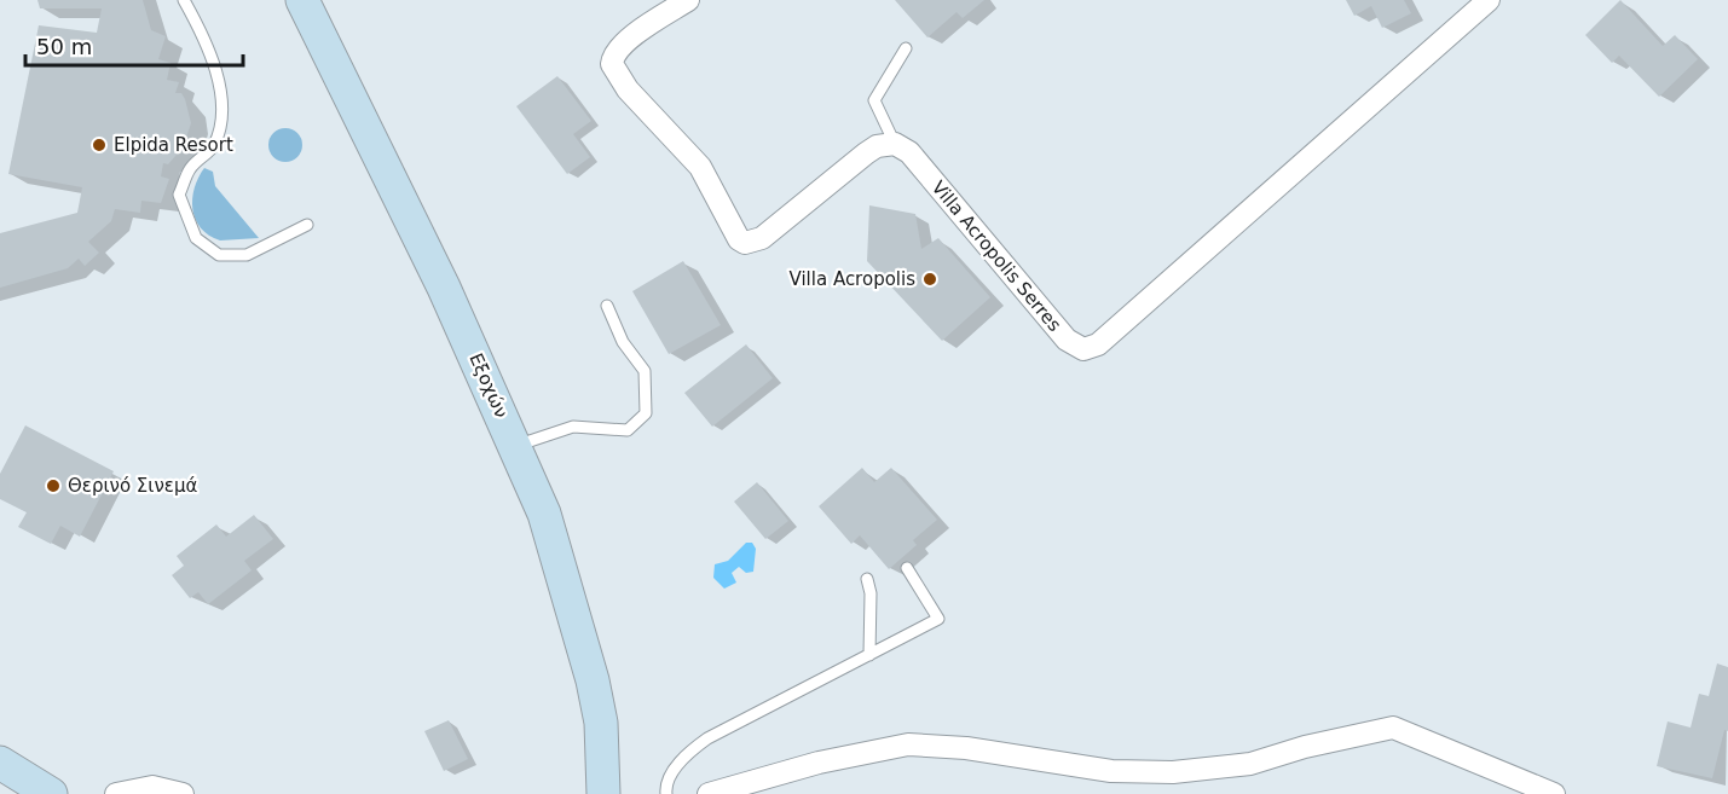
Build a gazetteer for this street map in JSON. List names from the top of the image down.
{
  "streets": {
    "main road": ["Εξοχών"],
    "street": ["Villa Acropolis Serres"]
  },
  "places": ["Elpida Resort", "Villa Acropolis", "Θερινό Σινεμά"],
  "scale_bar": "50 m"
}
